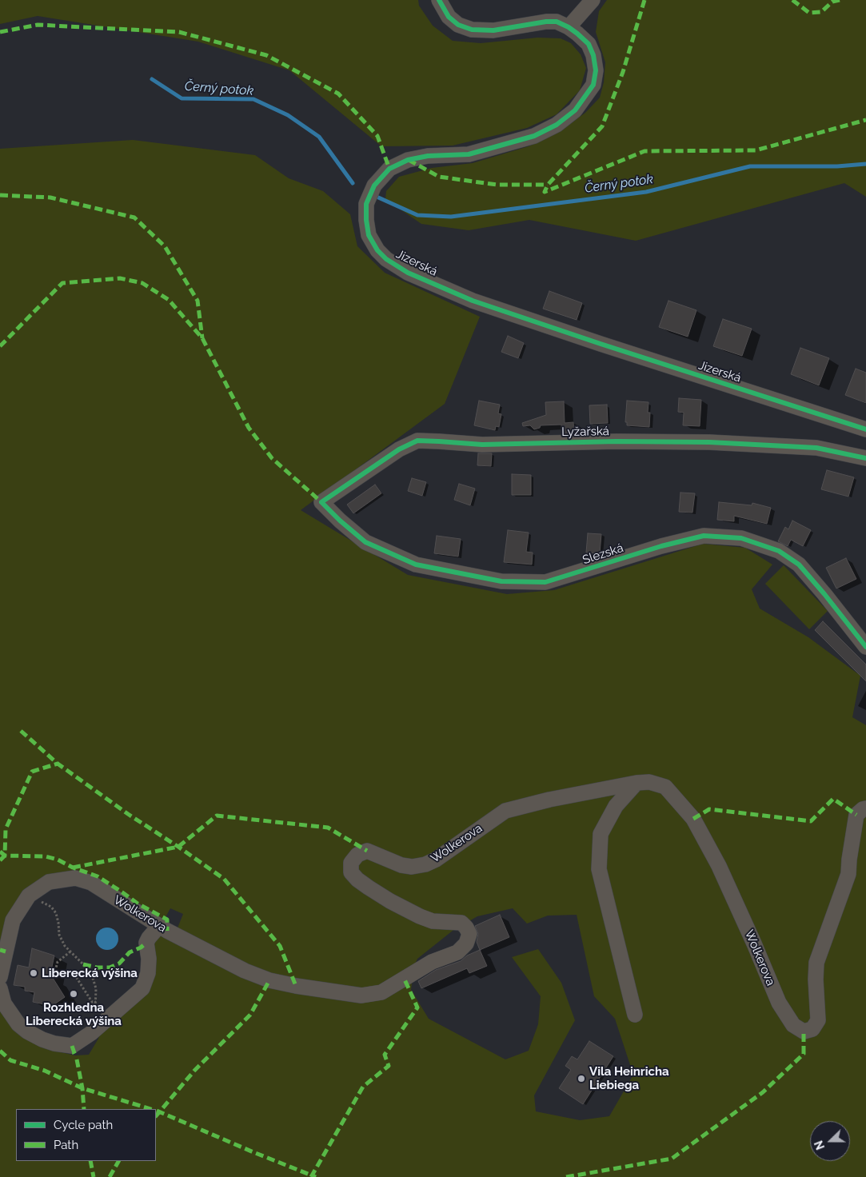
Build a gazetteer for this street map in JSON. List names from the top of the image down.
{
  "streets": {
    "street": [
      "Jizerská",
      "Lyžařská",
      "Slezská",
      "Wolkerova"
    ]
  },
  "crossings": [
    ["Lyžařská", "Slezská"]
  ],
  "water": ["Černý potok"],
  "places": ["Liberecká výšina", "Rozhledna Liberecká výšina", "Vila Heinricha Liebiega"],
  "legend": ["Cycle path", "Path"],
  "north": "left"
}
